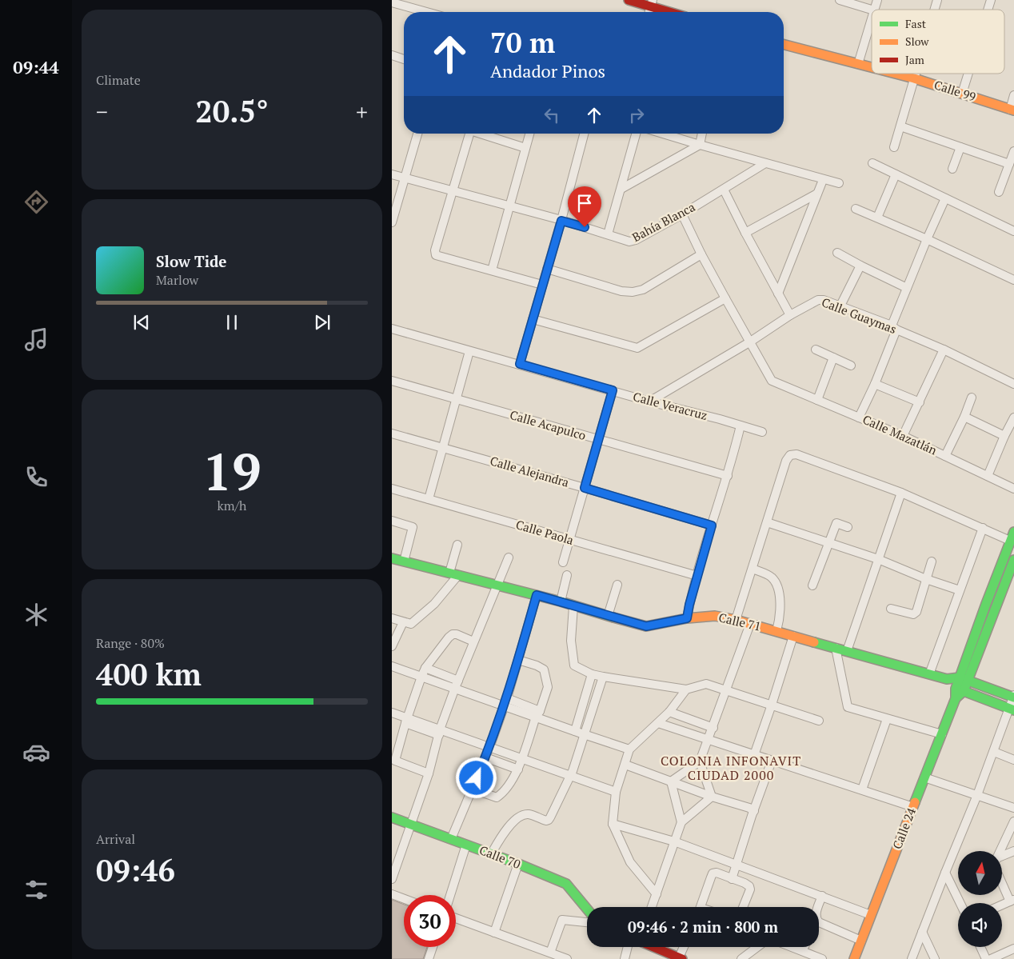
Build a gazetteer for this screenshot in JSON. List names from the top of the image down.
{
  "streets": {
    "street": [
      "Calle 99",
      "Bahía Blanca",
      "Calle Guaymas",
      "Calle Veracruz",
      "Calle Acapulco",
      "Calle Mazatlán",
      "Calle Alejandra",
      "Calle Paola",
      "Calle 71",
      "Calle 24",
      "Calle 70"
    ]
  },
  "crossings": [
    ["Bahía Blanca", "Calle Mazatlán"],
    ["Calle Guaymas", "Calle Veracruz"],
    ["Calle Guaymas", "Calle Mazatlán"],
    ["Calle 71", "Calle 24"]
  ],
  "districts": ["COLONIA INFONAVIT CIUDAD 2000"],
  "legend": ["Fast", "Slow", "Jam"],
  "north": "top",
  "page": {
    "tabs": "09:44",
    "tile": [
      "Climate",
      ["19", "km/h"],
      ["Range · 80%", "400 km"],
      ["Arrival", "09:46"]
    ],
    "turn": ["70 m", "Andador Pinos"],
    "heat": ["−", "20.5°", "+"],
    "song": ["Slow Tide", "Marlow"],
    "limit": "30",
    "trip": "09:46 · 2 min · 800 m"
  }
}
